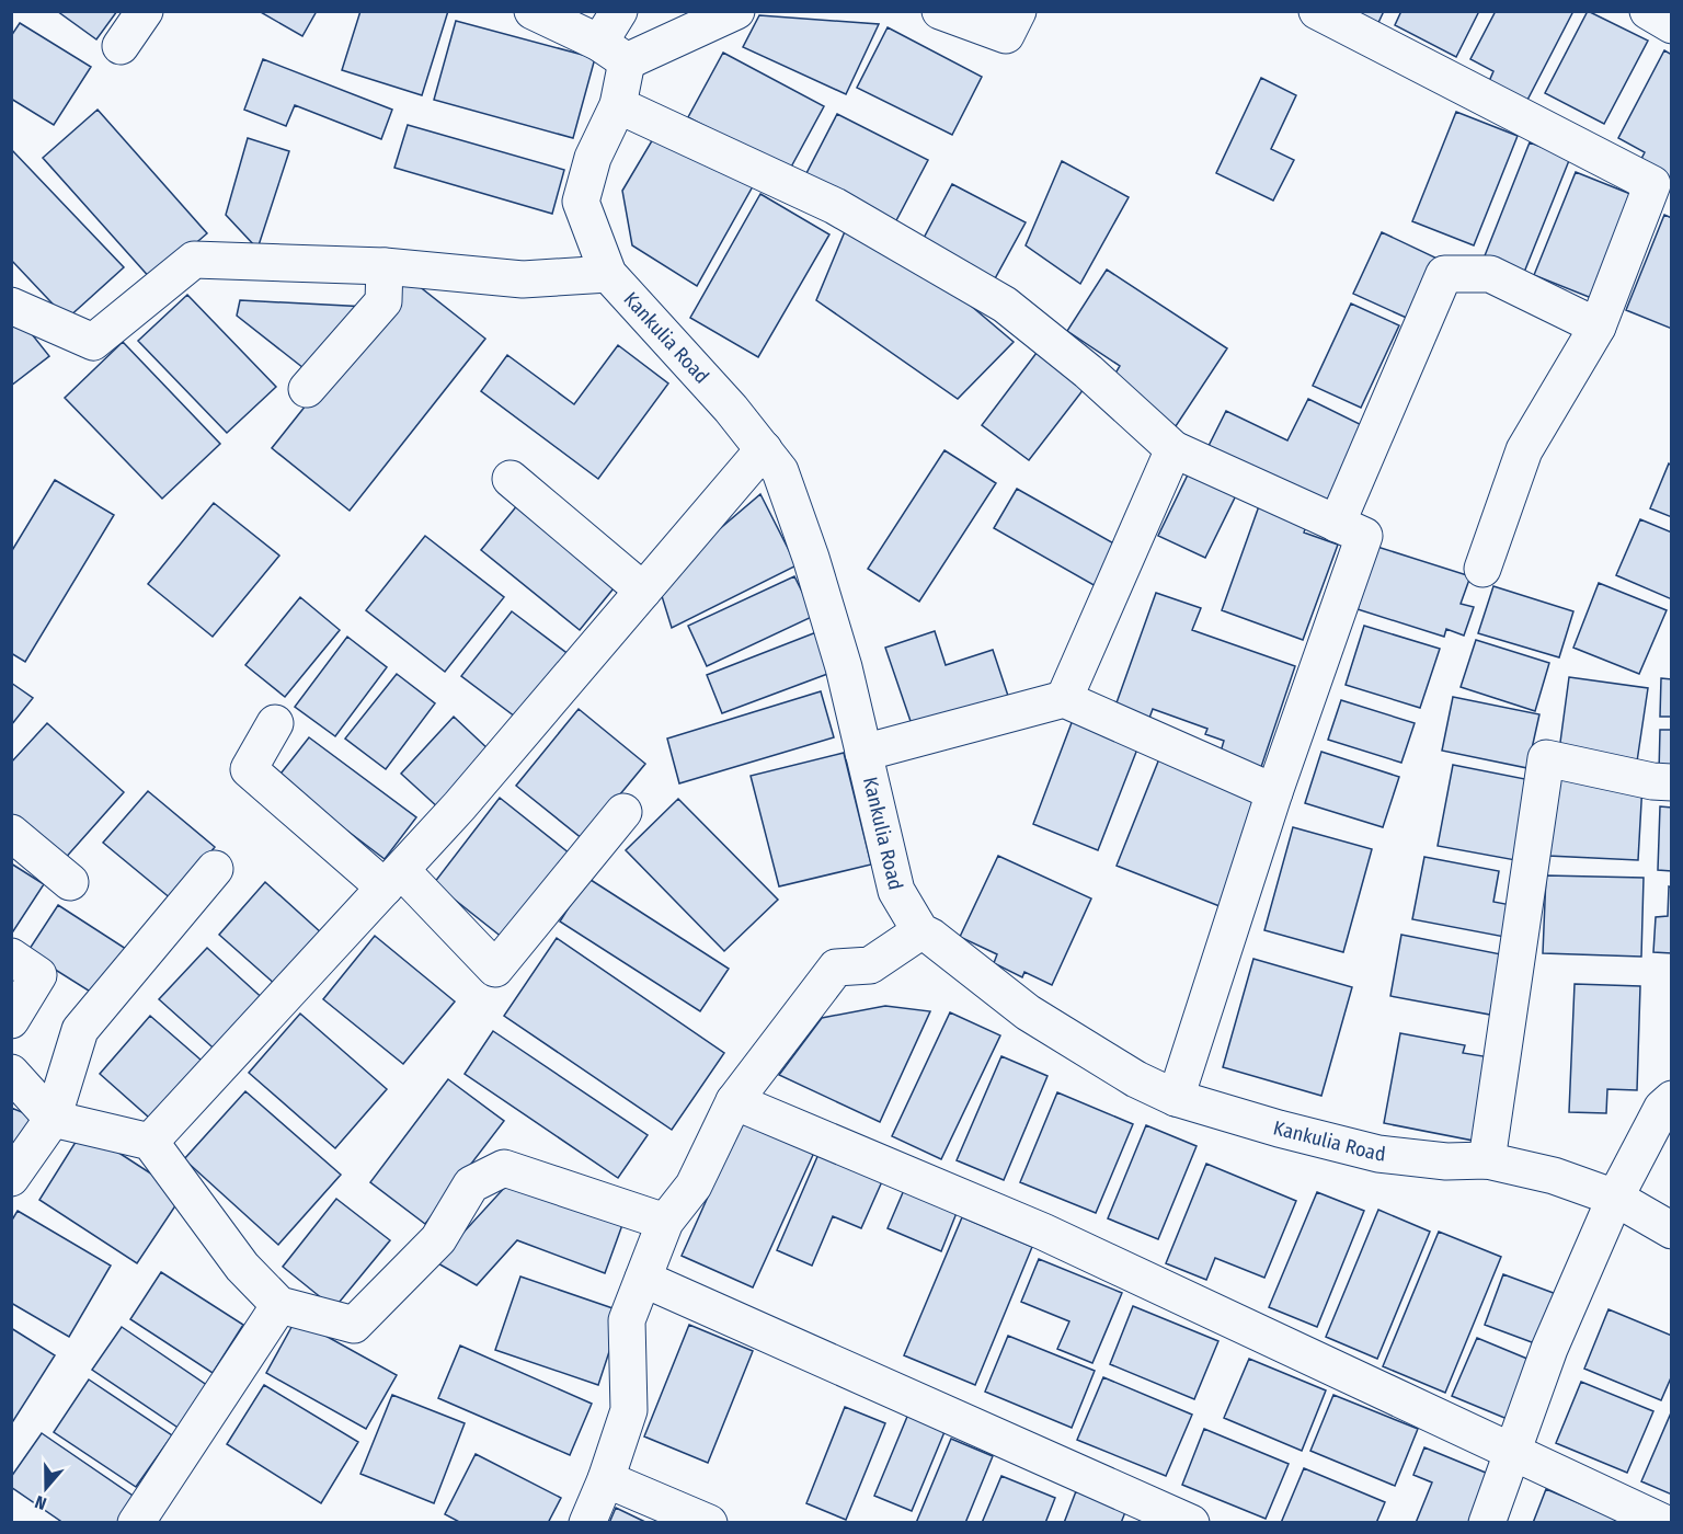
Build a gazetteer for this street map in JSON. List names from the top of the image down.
{
  "streets": {
    "street": ["Kankulia Road"]
  },
  "north": "bottom"
}
